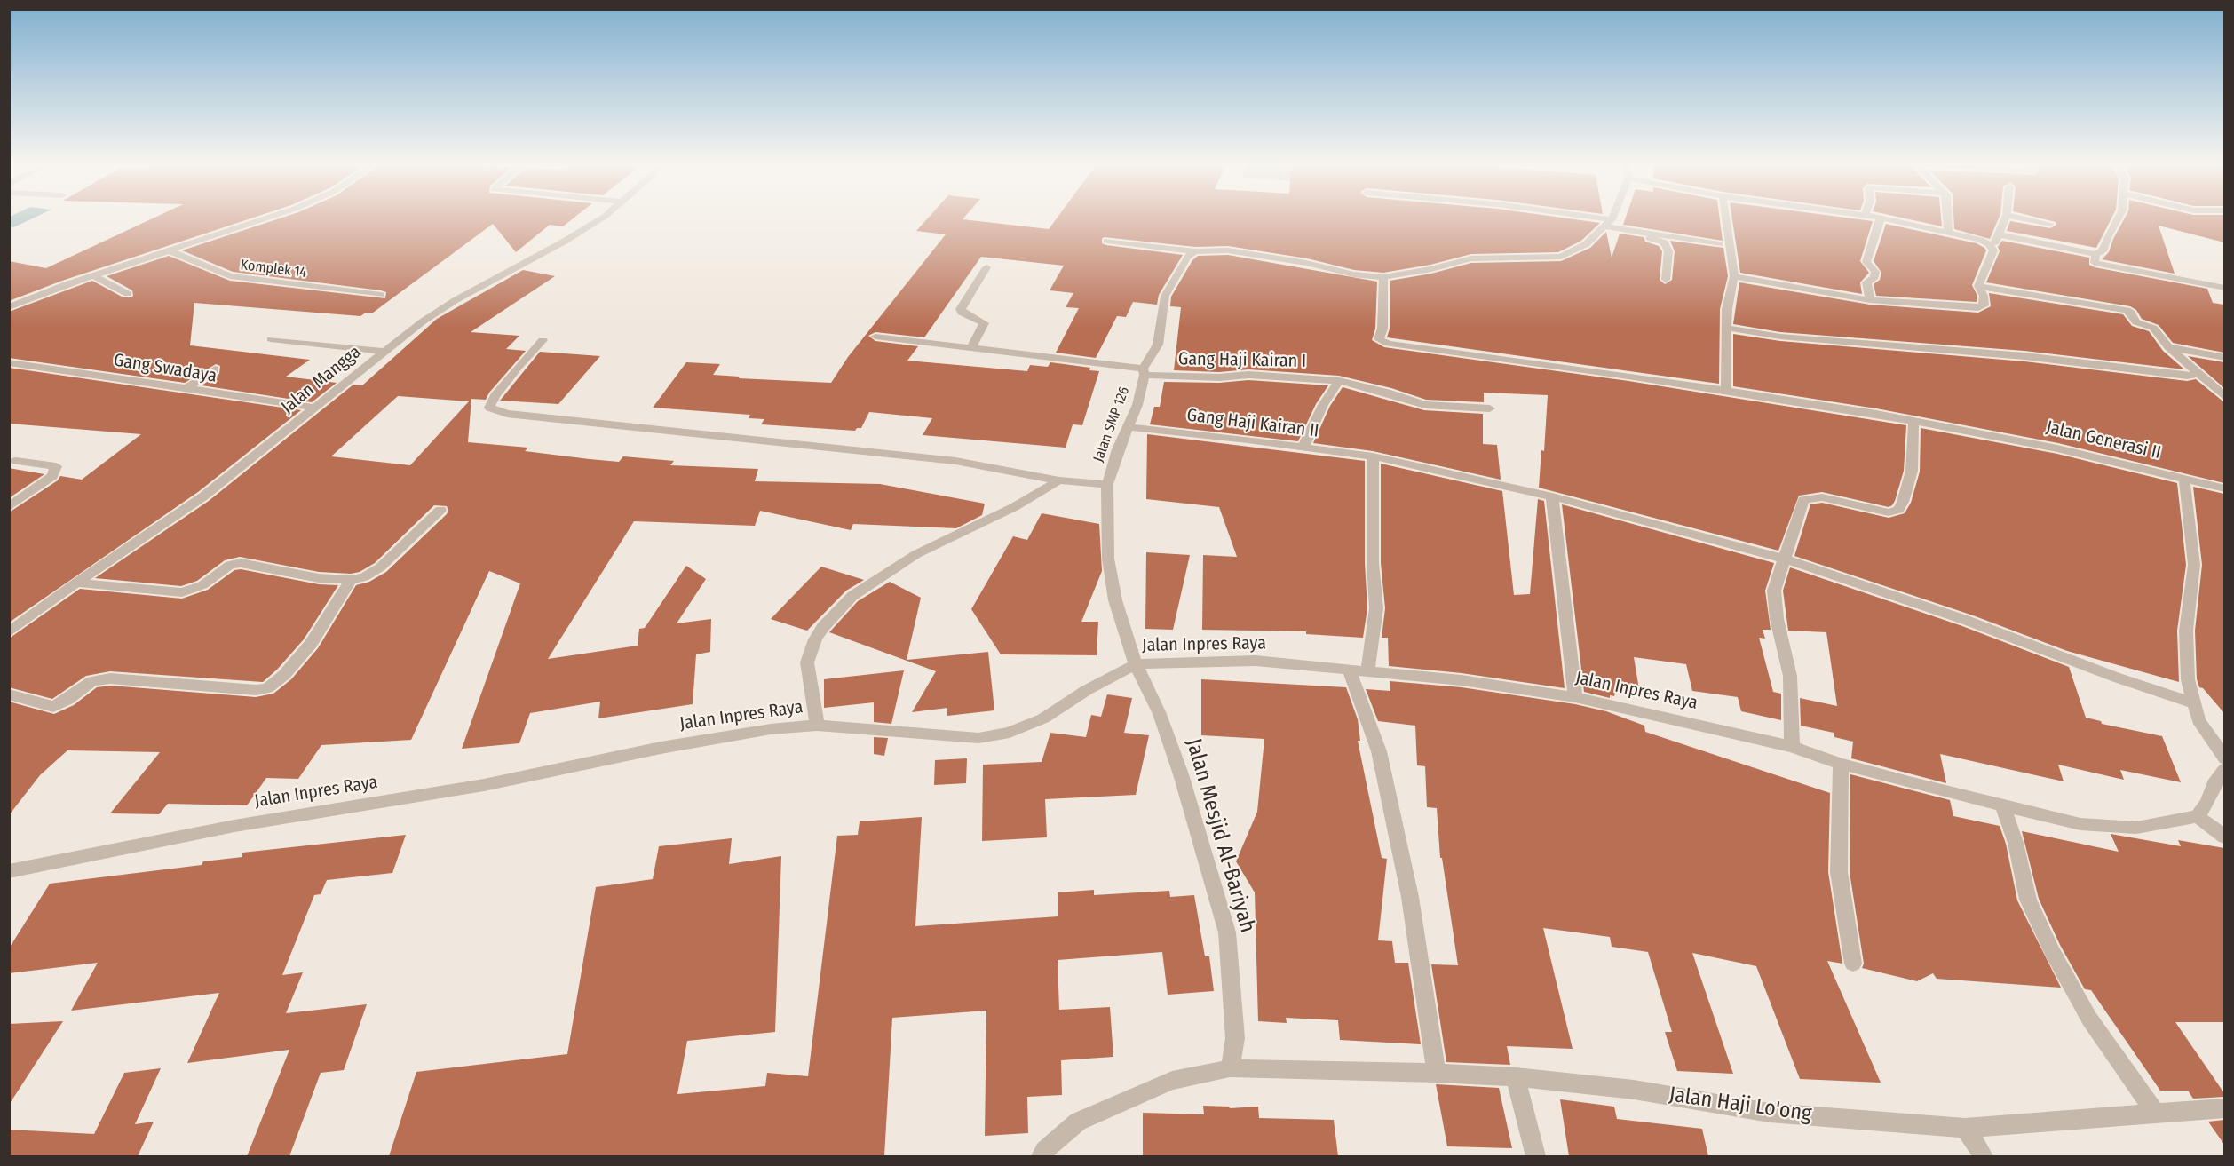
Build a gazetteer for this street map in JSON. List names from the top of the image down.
{
  "streets": {
    "street": [
      "Komplek 14",
      "Gang Haji Kairan I",
      "Gang Swadaya",
      "Jalan Mangga",
      "Gang Haji Kairan II",
      "Jalan SMP 126",
      "Jalan Generasi II",
      "Jalan Inpres Raya",
      "Jalan Mesjid Al-Bariyah",
      "Jalan Haji Lo'ong"
    ]
  },
  "crossings": [
    ["Gang Haji Kairan I", "Jalan SMP 126"],
    ["Gang Swadaya", "Jalan Mangga"],
    ["Gang Haji Kairan II", "Jalan SMP 126"],
    ["Jalan SMP 126", "Jalan Inpres Raya"],
    ["Jalan SMP 126", "Jalan Mesjid Al-Bariyah"],
    ["Jalan Inpres Raya", "Jalan Mesjid Al-Bariyah"],
    ["Jalan Mesjid Al-Bariyah", "Jalan Haji Lo'ong"]
  ]
}
